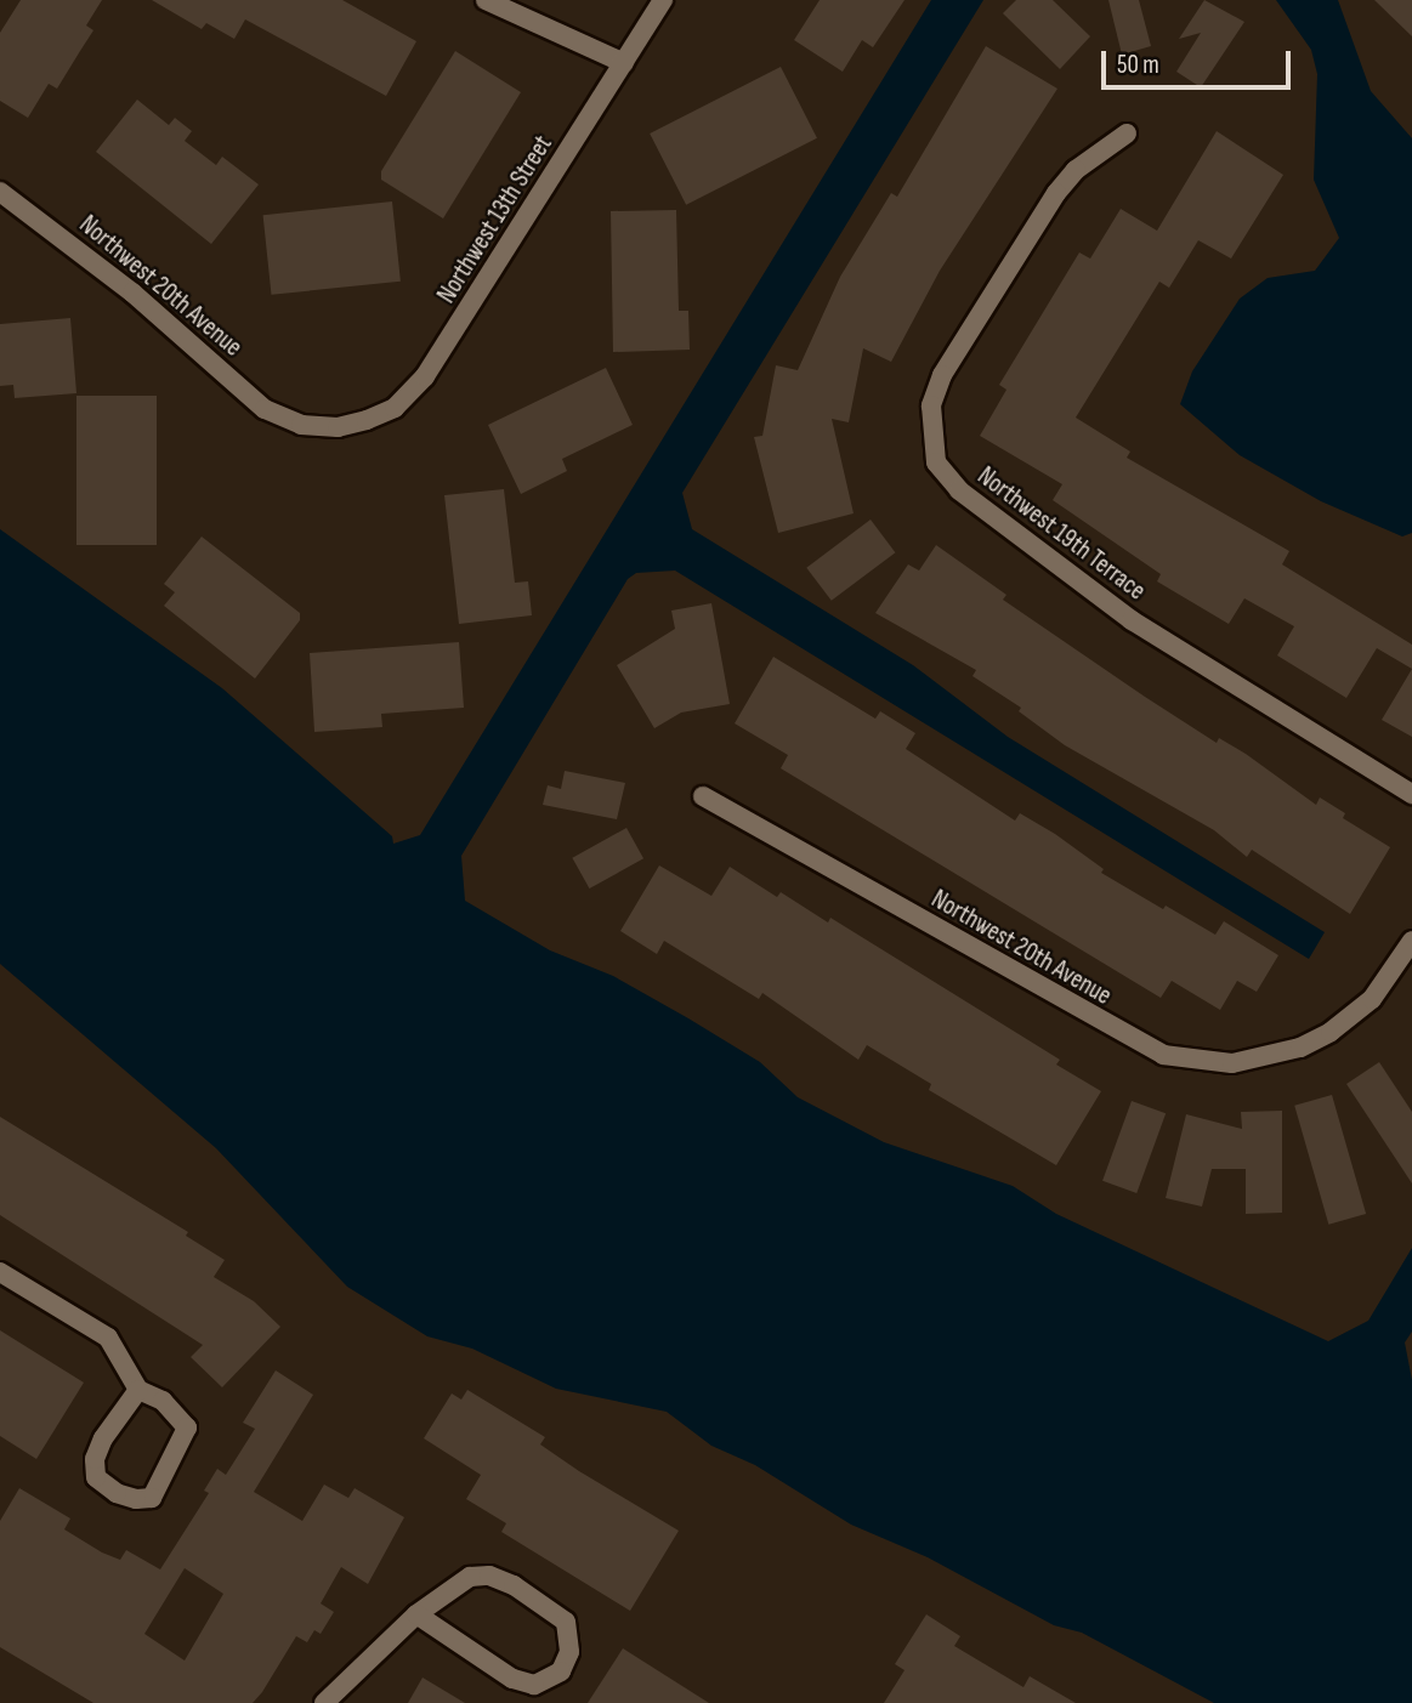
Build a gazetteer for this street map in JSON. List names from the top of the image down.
{
  "streets": {
    "street": ["Northwest 13th Street", "Northwest 20th Avenue", "Northwest 19th Terrace"]
  },
  "crossings": [
    ["Northwest 13th Street", "Northwest 20th Avenue"]
  ],
  "scale_bar": "50 m"
}
